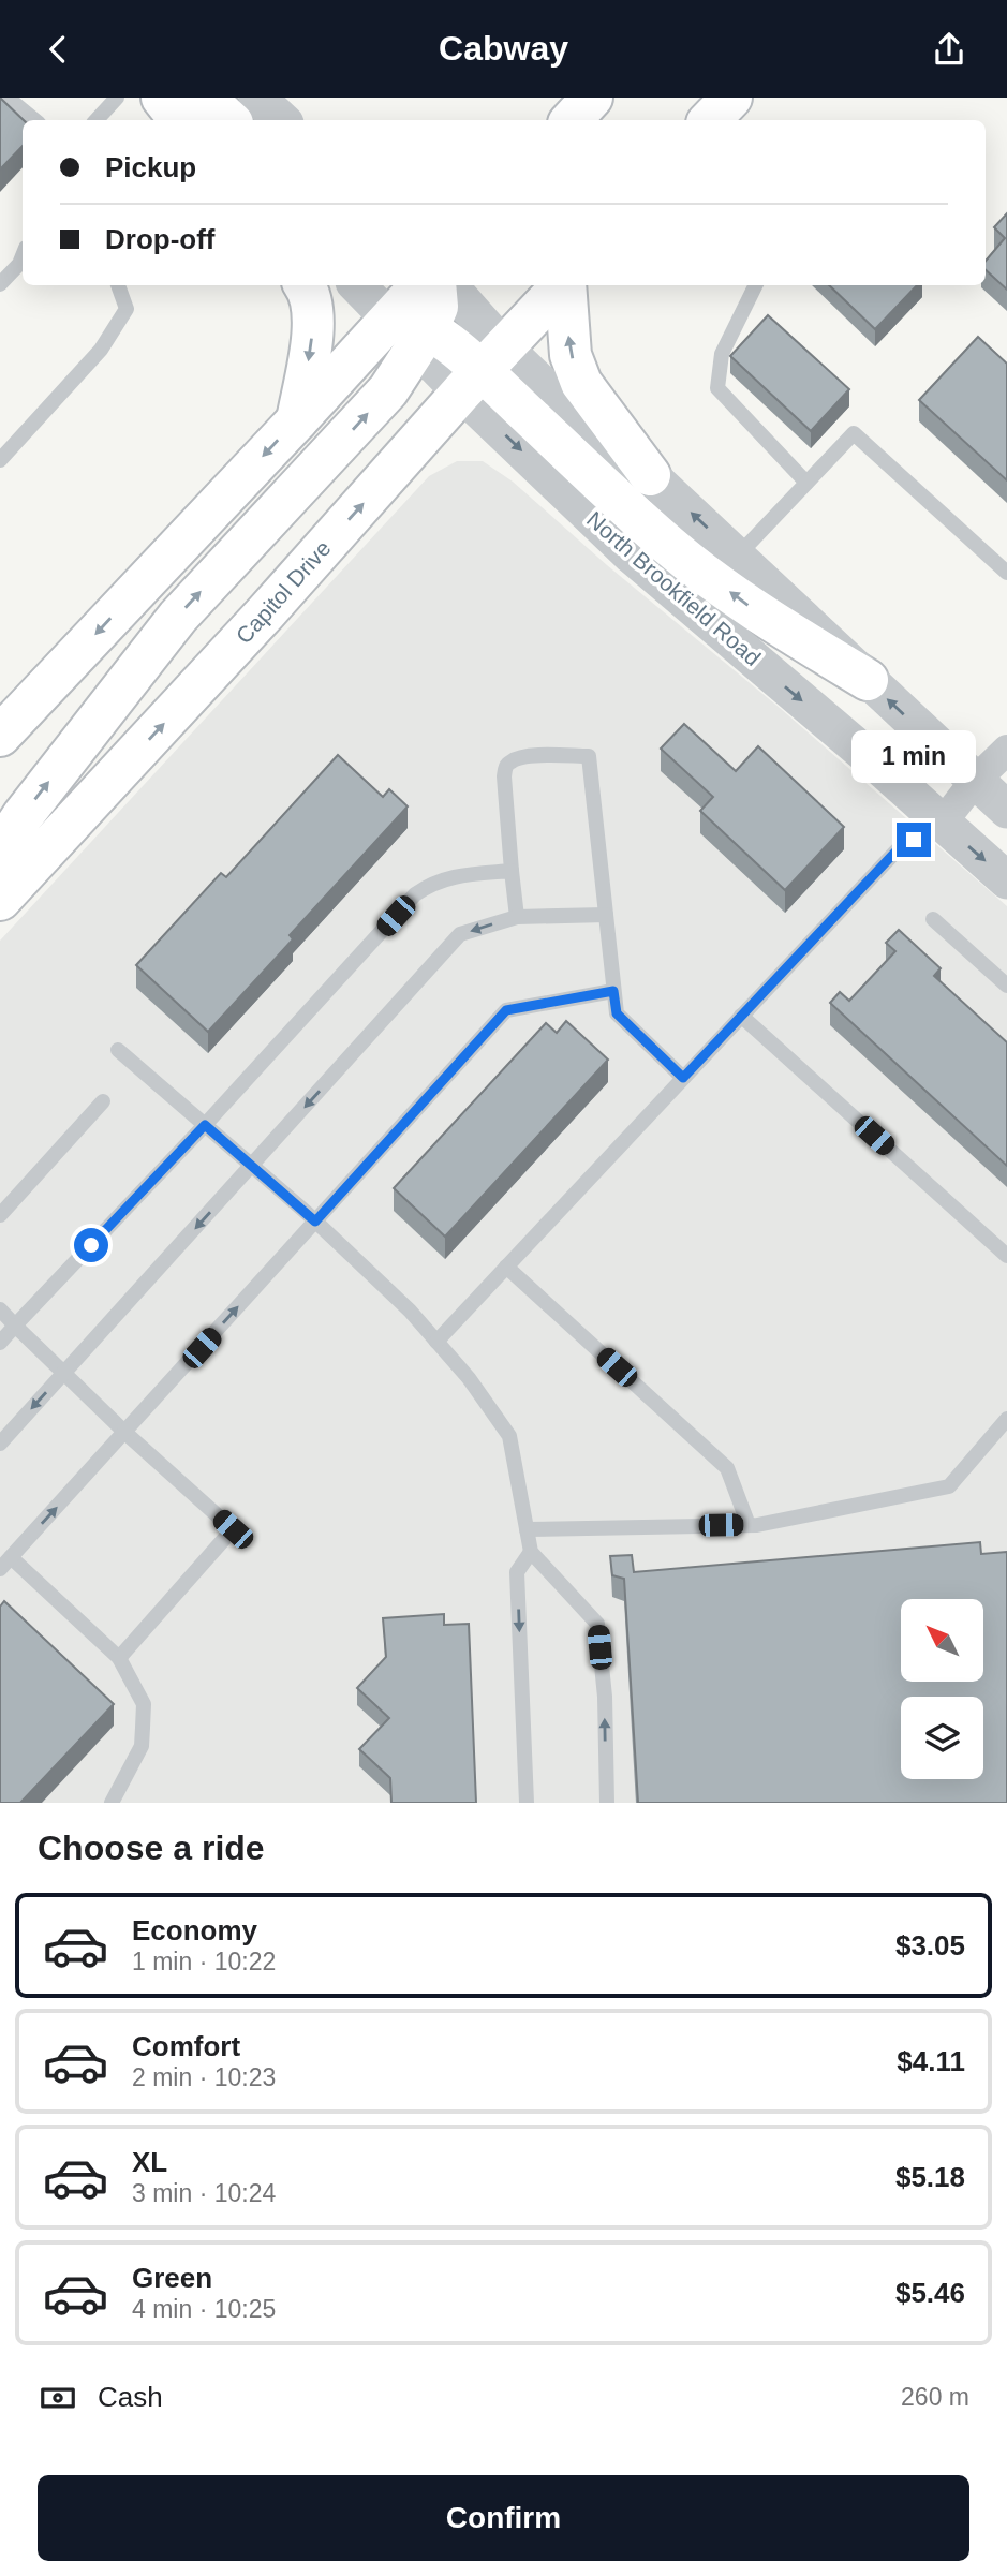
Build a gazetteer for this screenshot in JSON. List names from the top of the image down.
{
  "streets": {
    "main road": ["Capitol Drive"],
    "street": ["North Brookfield Road"]
  },
  "crossings": [
    ["North Brookfield Road", "Capitol Drive"]
  ],
  "north": "top left",
  "page": {
    "header": "Cabway",
    "banner": ["Pickup", "Drop-off"],
    "bubble": "1 min",
    "heading": "Choose a ride",
    "list": [
      {
        "name": "Economy",
        "note": "1 min · 10:22",
        "value": "$3.05"
      },
      {
        "name": "Comfort",
        "note": "2 min · 10:23",
        "value": "$4.11"
      },
      {
        "name": "XL",
        "note": "3 min · 10:24",
        "value": "$5.18"
      },
      {
        "name": "Green",
        "note": "4 min · 10:25",
        "value": "$5.46"
      }
    ],
    "pay": ["Cash", "260 m"],
    "buttons": "Confirm"
  }
}
